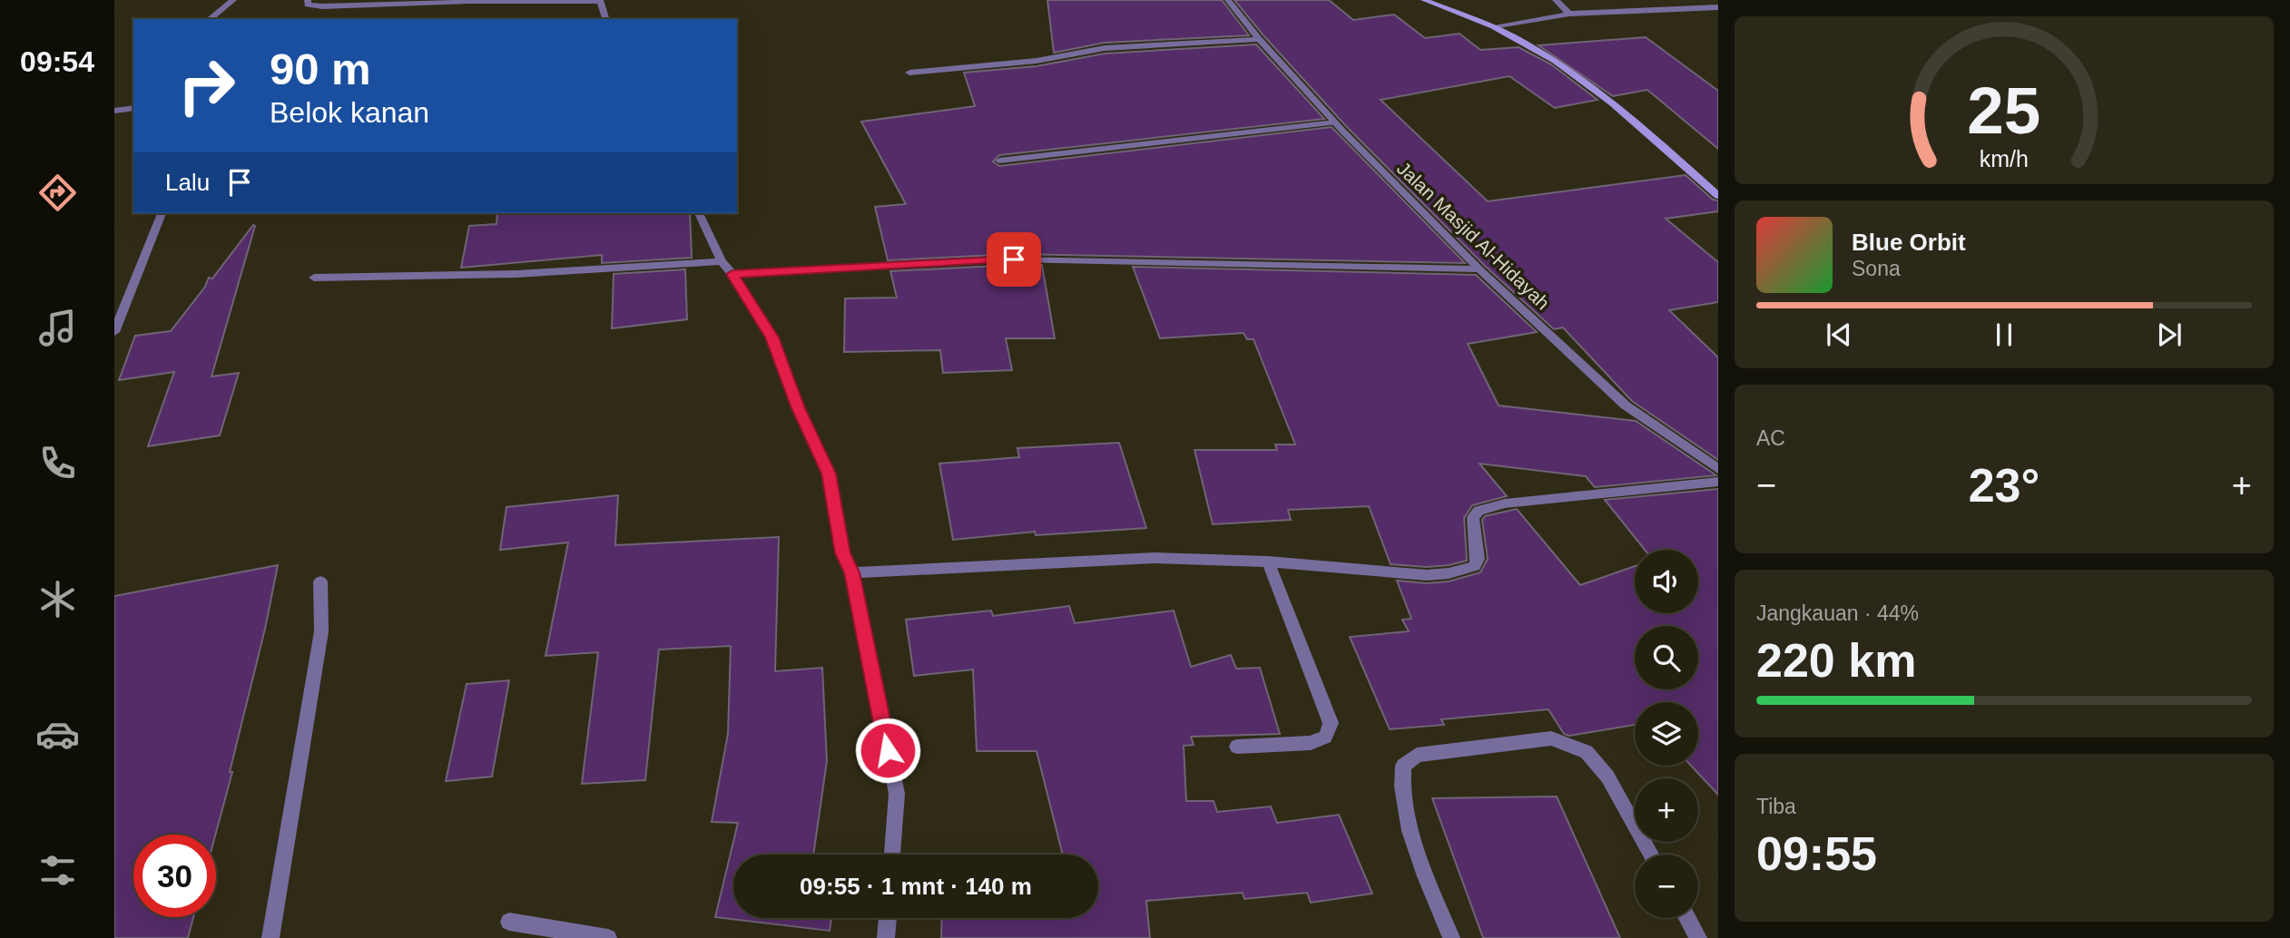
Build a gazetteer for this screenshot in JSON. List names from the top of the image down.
{
  "streets": {
    "street": ["Jalan Masjid Al-Hidayah"]
  },
  "page": {
    "tabs": "09:54",
    "turn": ["90 m", "Belok kanan"],
    "then": "Lalu",
    "song": ["Blue Orbit", "Sona"],
    "tile": [
      "AC",
      ["Jangkauan · 44%", "220 km"],
      ["Tiba", "09:55"]
    ],
    "heat": ["−", "23°", "+"],
    "map_buttons": ["+", "−"],
    "limit": "30",
    "trip": "09:55 · 1 mnt · 140 m",
    "gauge": ["25", "km/h"]
  }
}
